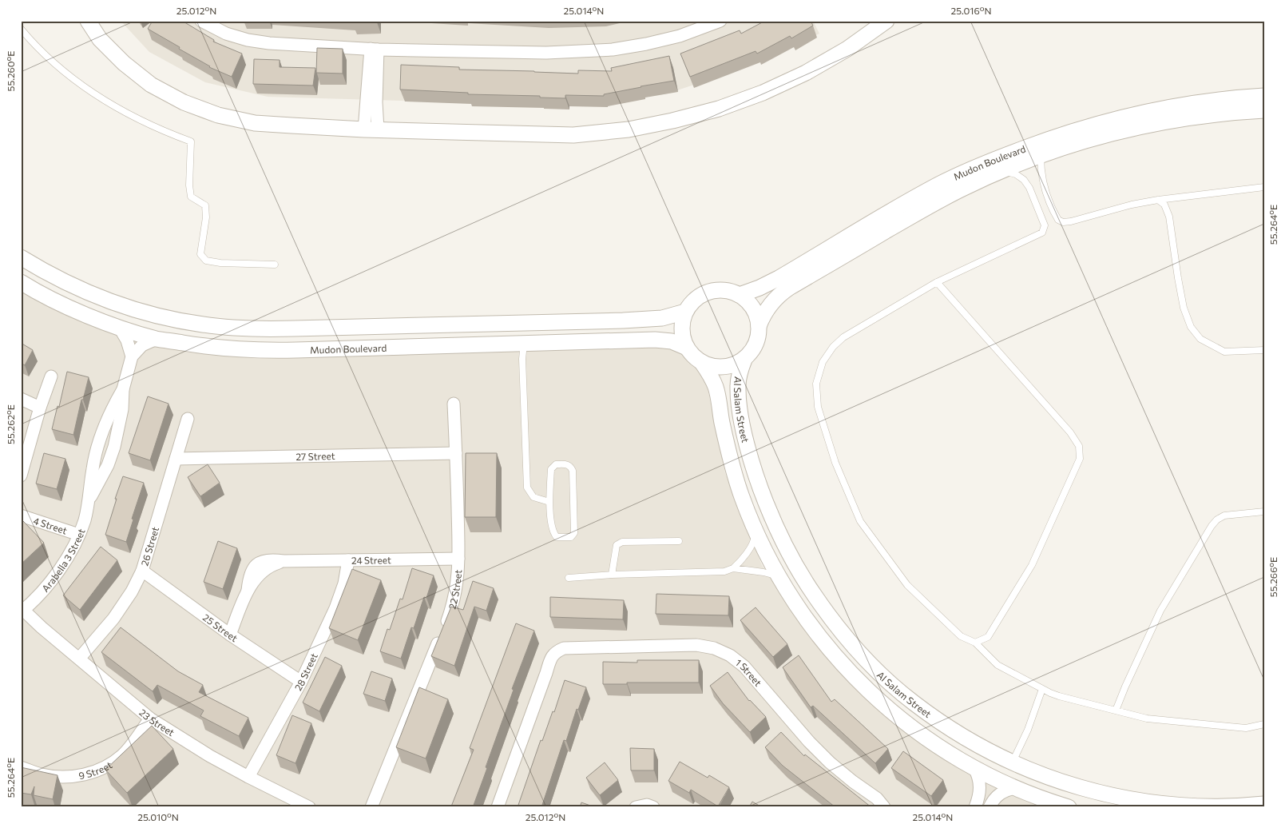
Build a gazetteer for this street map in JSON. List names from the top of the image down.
{
  "streets": {
    "street": [
      "Mudon Boulevard",
      "Al Salam Street",
      "27 Street",
      "4 Street",
      "26 Street",
      "Arabella 3 Street",
      "24 Street",
      "22 Street",
      "25 Street",
      "28 Street",
      "1 Street",
      "23 Street",
      "9 Street"
    ]
  },
  "crossings": [
    ["Mudon Boulevard", "Al Salam Street"],
    ["27 Street", "26 Street"],
    ["27 Street", "22 Street"],
    ["4 Street", "Arabella 3 Street"],
    ["26 Street", "25 Street"],
    ["26 Street", "23 Street"],
    ["Arabella 3 Street", "23 Street"],
    ["24 Street", "22 Street"],
    ["24 Street", "25 Street"],
    ["24 Street", "28 Street"],
    ["25 Street", "28 Street"],
    ["28 Street", "23 Street"],
    ["23 Street", "9 Street"]
  ],
  "coordinates": [
    "25.012°N",
    "25.014°N",
    "25.016°N",
    "55.260°E",
    "55.264°E",
    "55.262°E",
    "55.266°E",
    "25.010°N"
  ]
}
